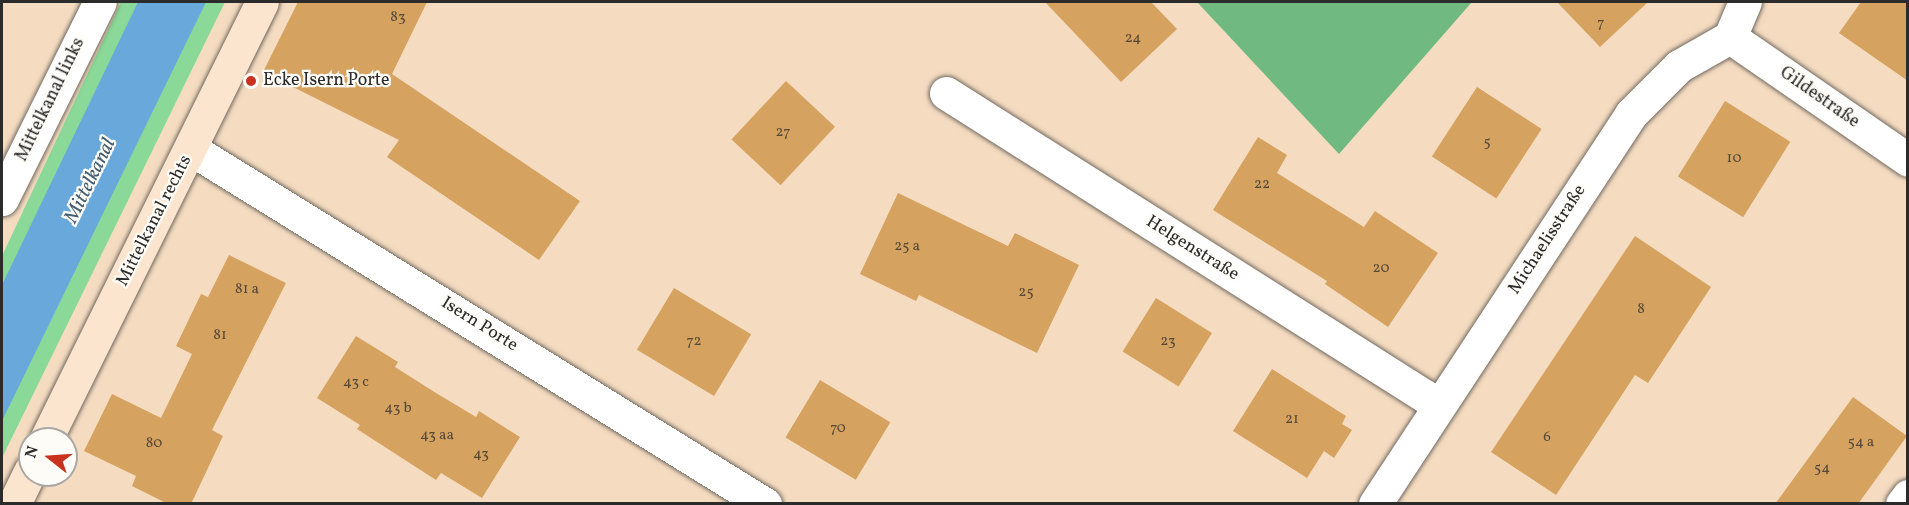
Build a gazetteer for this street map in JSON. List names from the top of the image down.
{
  "streets": {
    "main road": ["Mittelkanal rechts"],
    "street": [
      "Gildestraße",
      "Mittelkanal links",
      "Michaelisstraße",
      "Helgenstraße",
      "Isern Porte"
    ]
  },
  "crossings": [
    ["Gildestraße", "Michaelisstraße"],
    ["Mittelkanal rechts", "Isern Porte"],
    ["Michaelisstraße", "Helgenstraße"]
  ],
  "water": ["Mittelkanal"],
  "places": ["Ecke Isern Porte"],
  "house_numbers": [
    "83",
    "7",
    "24",
    "27",
    "5",
    "10",
    "22",
    "25 a",
    "20",
    "81 a",
    "25",
    "8",
    "81",
    "72",
    "23",
    "43 c",
    "43 b",
    "21",
    "70",
    "43 aa",
    "6",
    "54 a",
    "80",
    "43",
    "54"
  ],
  "north": "left"
}
